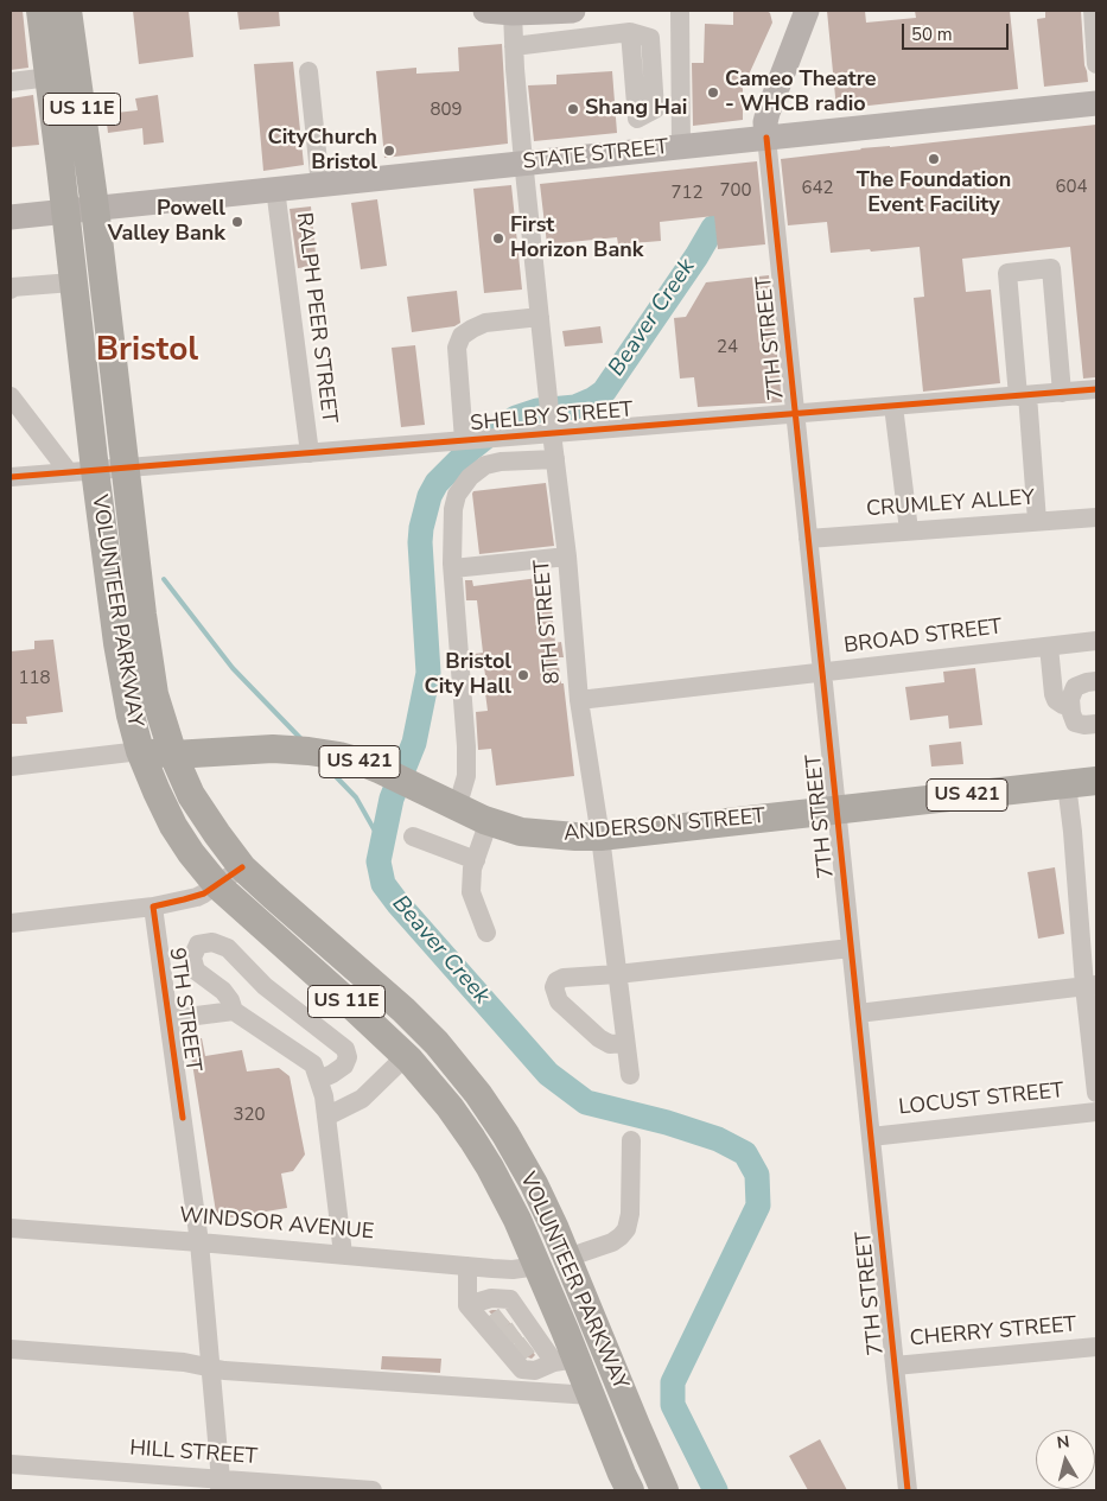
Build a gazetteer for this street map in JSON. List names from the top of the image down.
{
  "streets": {
    "highway": [
      "US 11E",
      "VOLUNTEER PARKWAY",
      "US 421",
      "ANDERSON STREET"
    ],
    "main road": ["STATE STREET"],
    "street": [
      "RALPH PEER STREET",
      "7TH STREET",
      "SHELBY STREET",
      "CRUMLEY ALLEY",
      "8TH STREET",
      "BROAD STREET",
      "9TH STREET",
      "LOCUST STREET",
      "WINDSOR AVENUE",
      "CHERRY STREET",
      "HILL STREET"
    ]
  },
  "crossings": [
    ["US 11E", "STATE STREET"],
    ["US 11E", "VOLUNTEER PARKWAY"],
    ["STATE STREET", "RALPH PEER STREET"],
    ["STATE STREET", "7TH STREET"],
    ["STATE STREET", "VOLUNTEER PARKWAY"],
    ["STATE STREET", "8TH STREET"],
    ["RALPH PEER STREET", "SHELBY STREET"],
    ["7TH STREET", "SHELBY STREET"],
    ["7TH STREET", "CRUMLEY ALLEY"],
    ["7TH STREET", "BROAD STREET"],
    ["7TH STREET", "ANDERSON STREET"],
    ["7TH STREET", "LOCUST STREET"],
    ["7TH STREET", "CHERRY STREET"],
    ["SHELBY STREET", "VOLUNTEER PARKWAY"],
    ["SHELBY STREET", "8TH STREET"],
    ["VOLUNTEER PARKWAY", "ANDERSON STREET"],
    ["VOLUNTEER PARKWAY", "WINDSOR AVENUE"],
    ["8TH STREET", "BROAD STREET"],
    ["8TH STREET", "ANDERSON STREET"],
    ["9TH STREET", "WINDSOR AVENUE"],
    ["9TH STREET", "HILL STREET"]
  ],
  "districts": ["Bristol"],
  "water": ["Beaver Creek"],
  "places": [
    "Cameo Theatre - WHCB radio",
    "Shang Hai",
    "CityChurch Bristol",
    "The Foundation Event Facility",
    "Powell Valley Bank",
    "First Horizon Bank",
    "Bristol City Hall"
  ],
  "house_numbers": [
    "809",
    "604",
    "642",
    "700",
    "712",
    "24",
    "118",
    "320"
  ],
  "scale_bar": "50 m",
  "north": "top"
}
